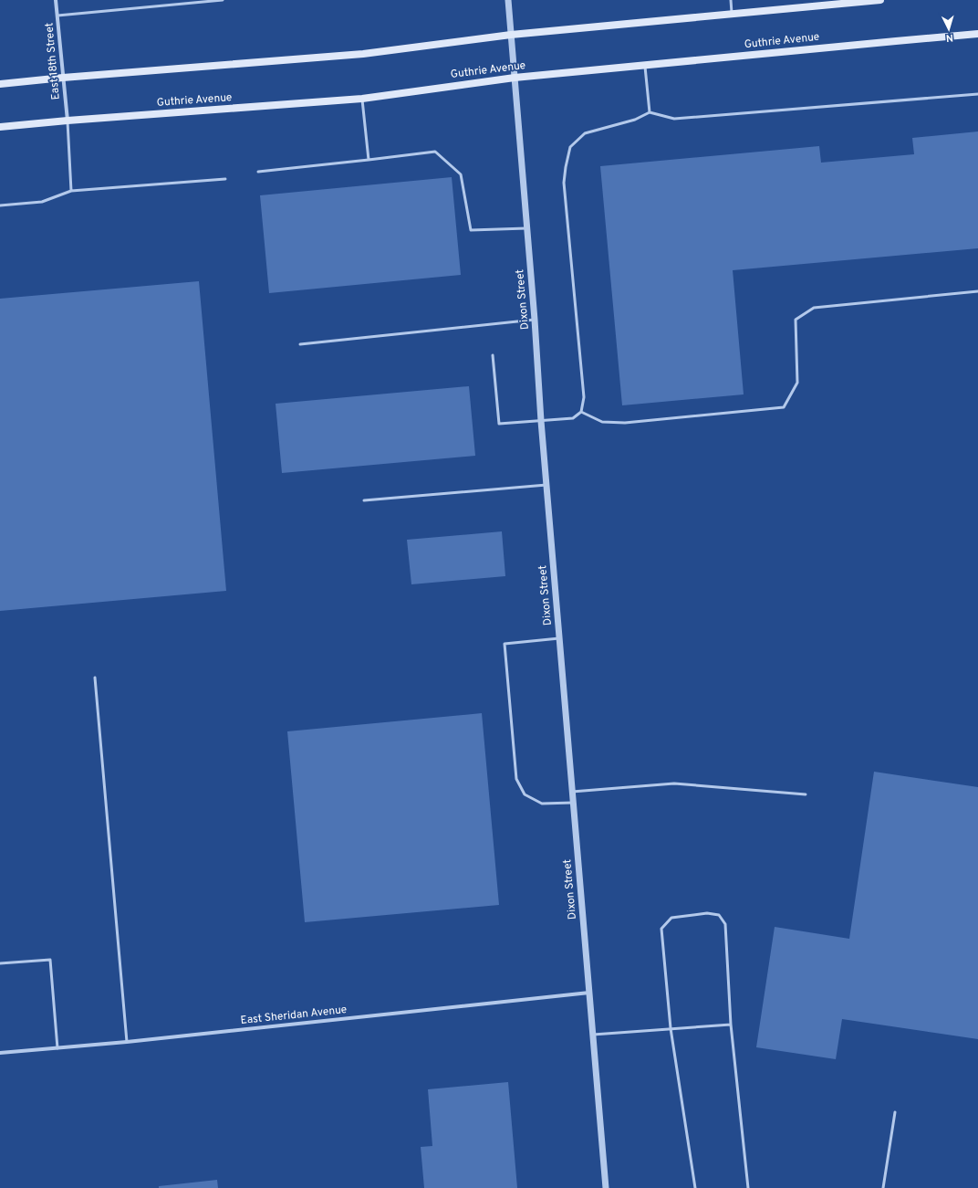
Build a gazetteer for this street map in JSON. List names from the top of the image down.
{
  "streets": {
    "main road": ["Guthrie Avenue"],
    "street": ["East 18th Street", "Dixon Street", "East Sheridan Avenue"]
  },
  "crossings": [
    ["Guthrie Avenue", "East 18th Street"],
    ["Guthrie Avenue", "Dixon Street"],
    ["Dixon Street", "East Sheridan Avenue"]
  ],
  "north": "bottom"
}
